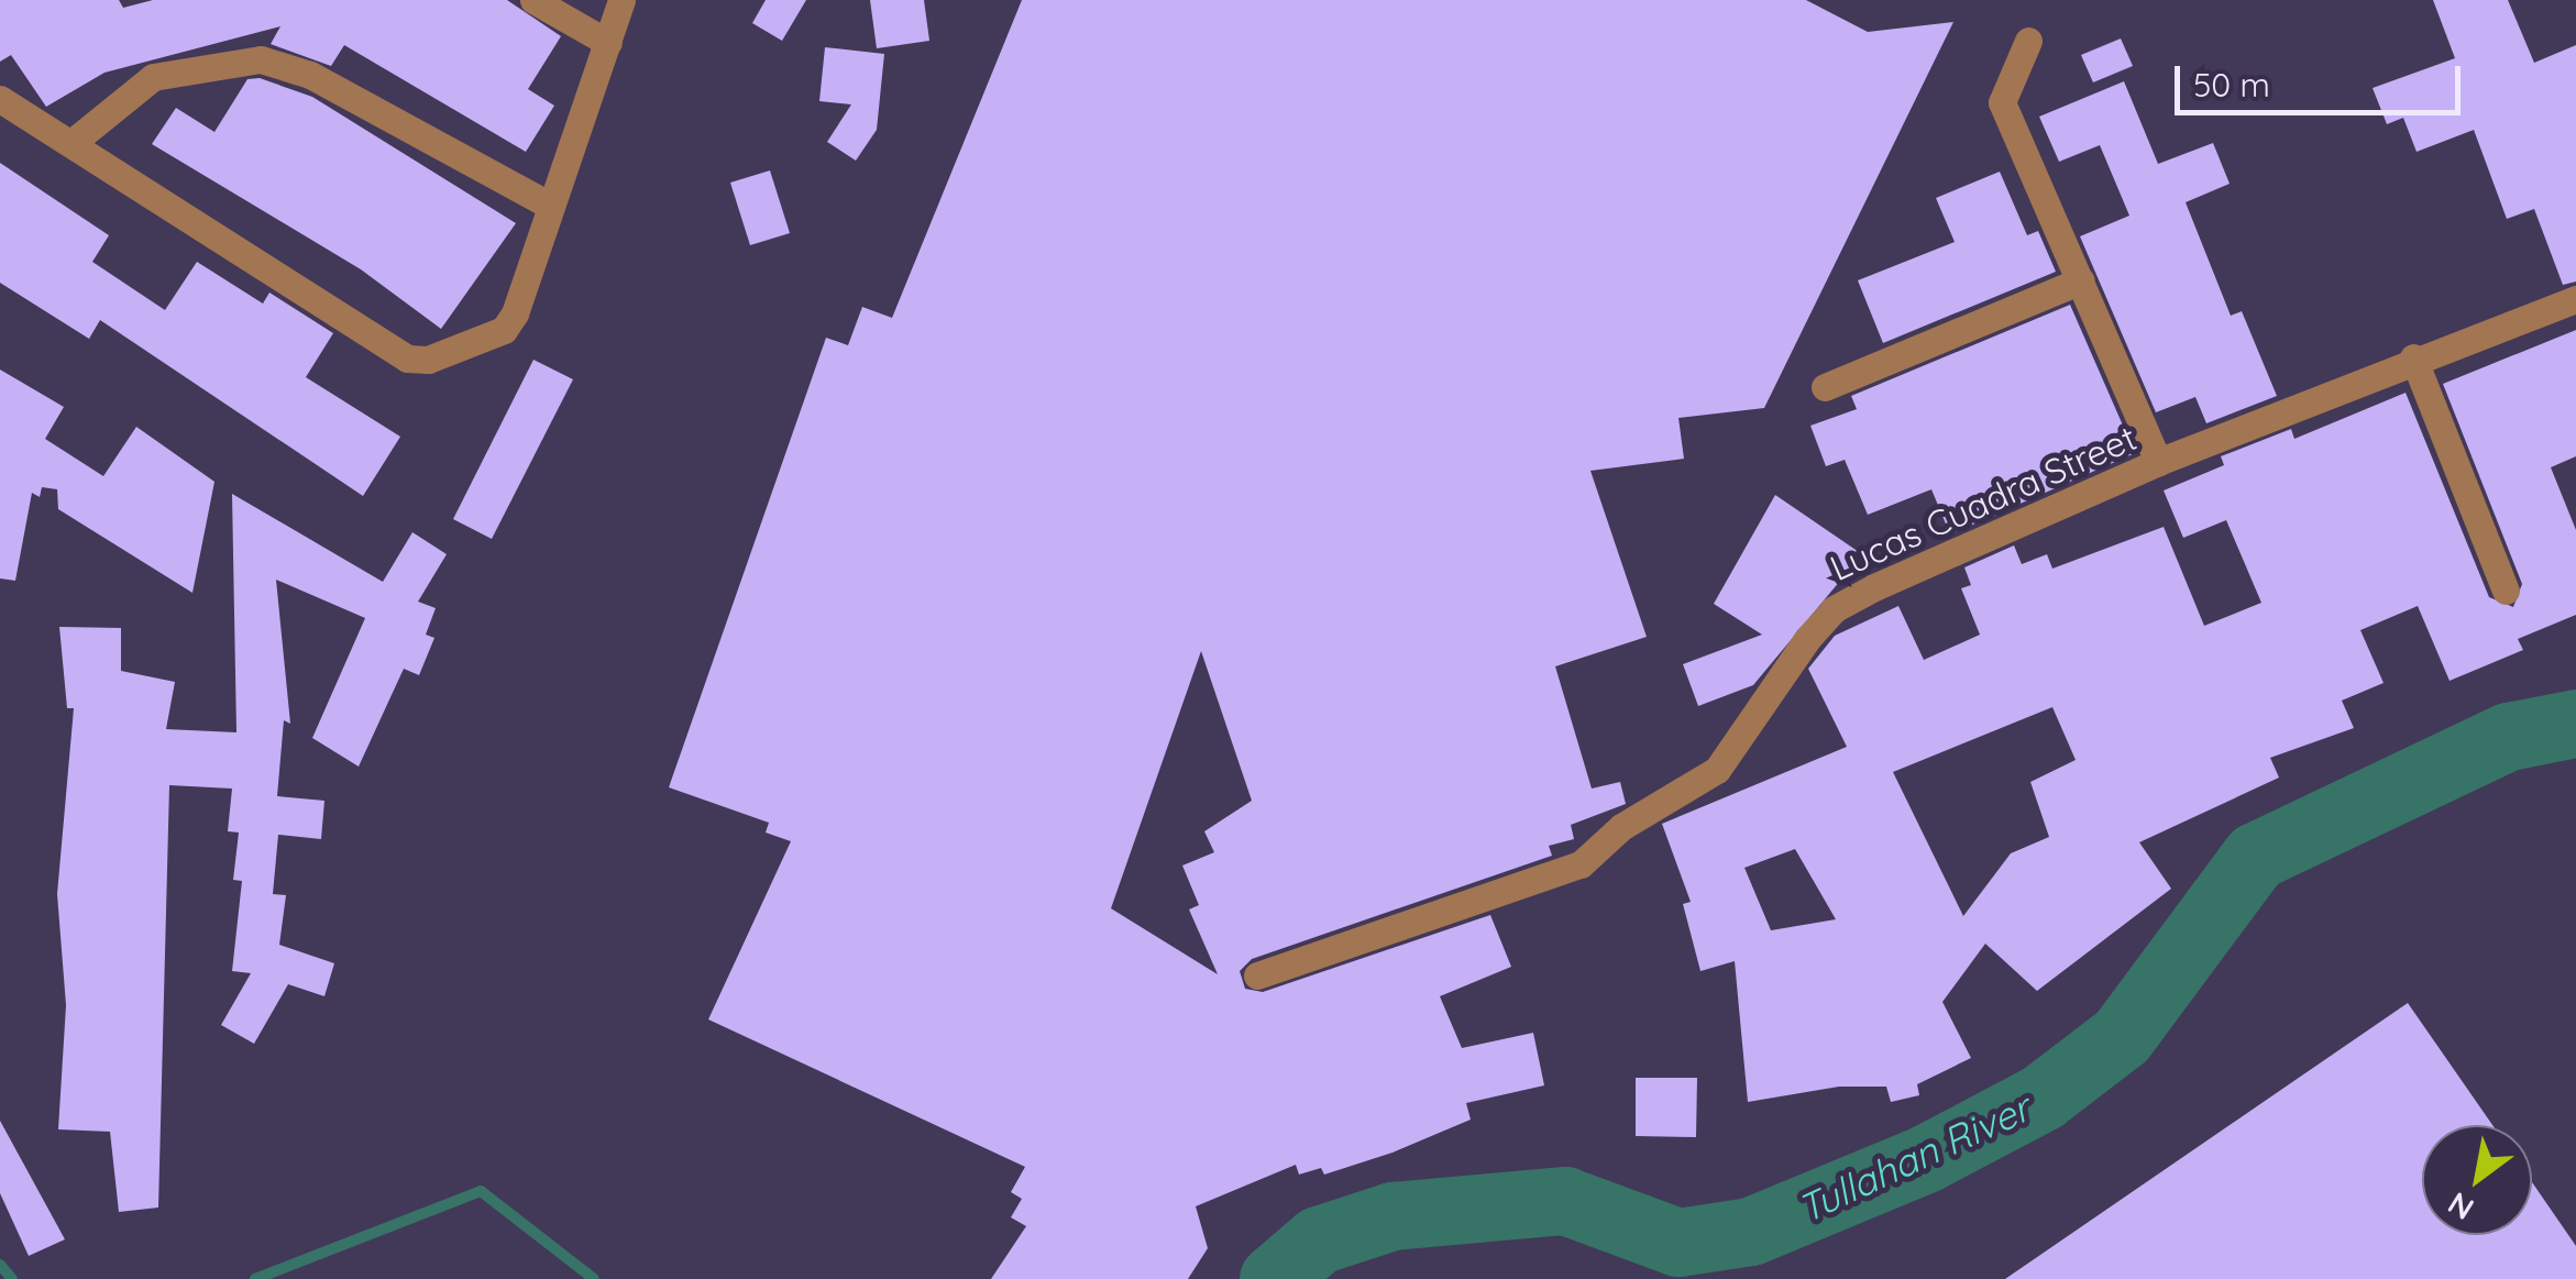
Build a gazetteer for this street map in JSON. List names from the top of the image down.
{
  "streets": {
    "street": ["Lucas Cuadra Street"]
  },
  "water": ["Tullahan River"],
  "scale_bar": "50 m",
  "north": "bottom left"
}
